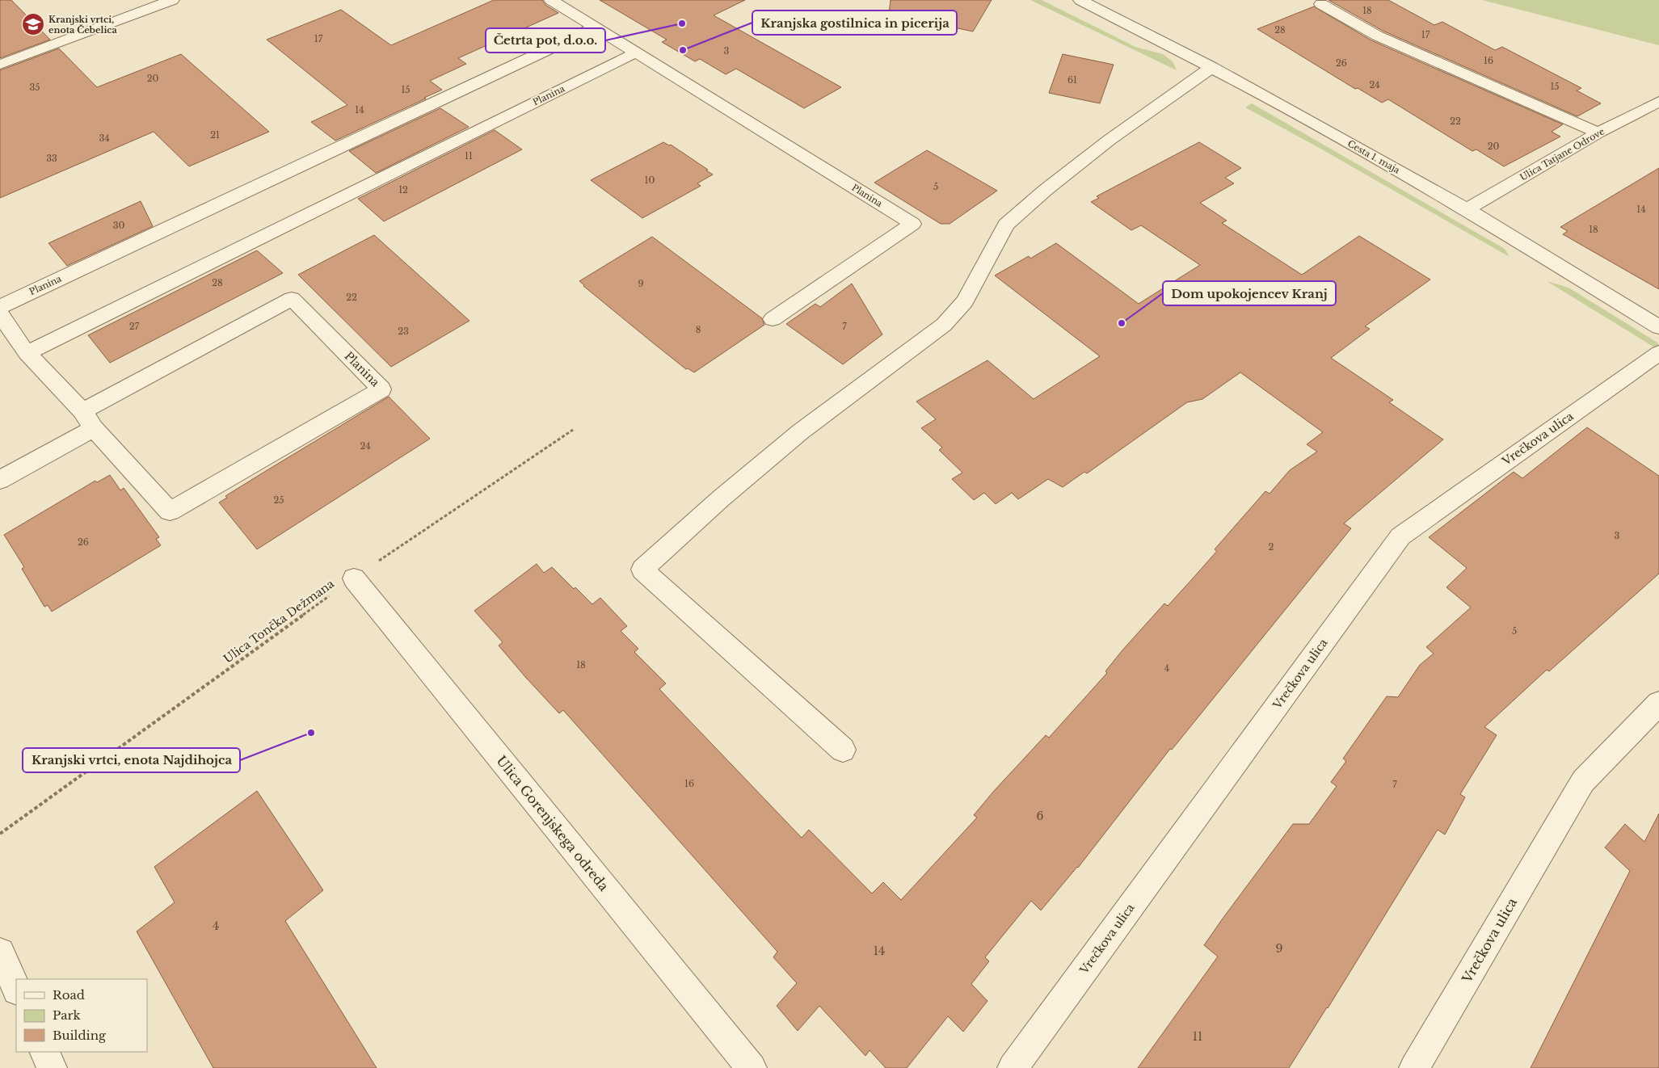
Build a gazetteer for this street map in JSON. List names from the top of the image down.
{
  "streets": {
    "street": [
      "Planina",
      "Ulica Tatjane Odrove",
      "Cesta 1. maja",
      "Vrečkova ulica",
      "Ulica Gorenjskega odreda"
    ],
    "path": ["Ulica Tončka Dežmana"]
  },
  "crossings": [
    ["Ulica Tatjane Odrove", "Cesta 1. maja"],
    ["Ulica Tončka Dežmana", "Ulica Gorenjskega odreda"]
  ],
  "places": {
    "other": [
      "Četrta pot, d.o.o.",
      "Kranjska gostilnica in picerija",
      "Dom upokojencev Kranj",
      "Kranjski vrtci, enota Najdihojca"
    ],
    "school or university": ["Kranjski vrtci, enota Čebelica"]
  },
  "house_numbers": [
    "18",
    "28",
    "17",
    "17",
    "3",
    "16",
    "26",
    "20",
    "61",
    "24",
    "15",
    "35",
    "15",
    "14",
    "22",
    "21",
    "34",
    "20",
    "11",
    "33",
    "10",
    "5",
    "12",
    "14",
    "30",
    "18",
    "28",
    "9",
    "22",
    "27",
    "7",
    "8",
    "23",
    "24",
    "25",
    "3",
    "26",
    "2",
    "5",
    "18",
    "4",
    "16",
    "7",
    "6",
    "4",
    "9",
    "14",
    "11"
  ],
  "legend": ["Road", "Park", "Building"]
}
